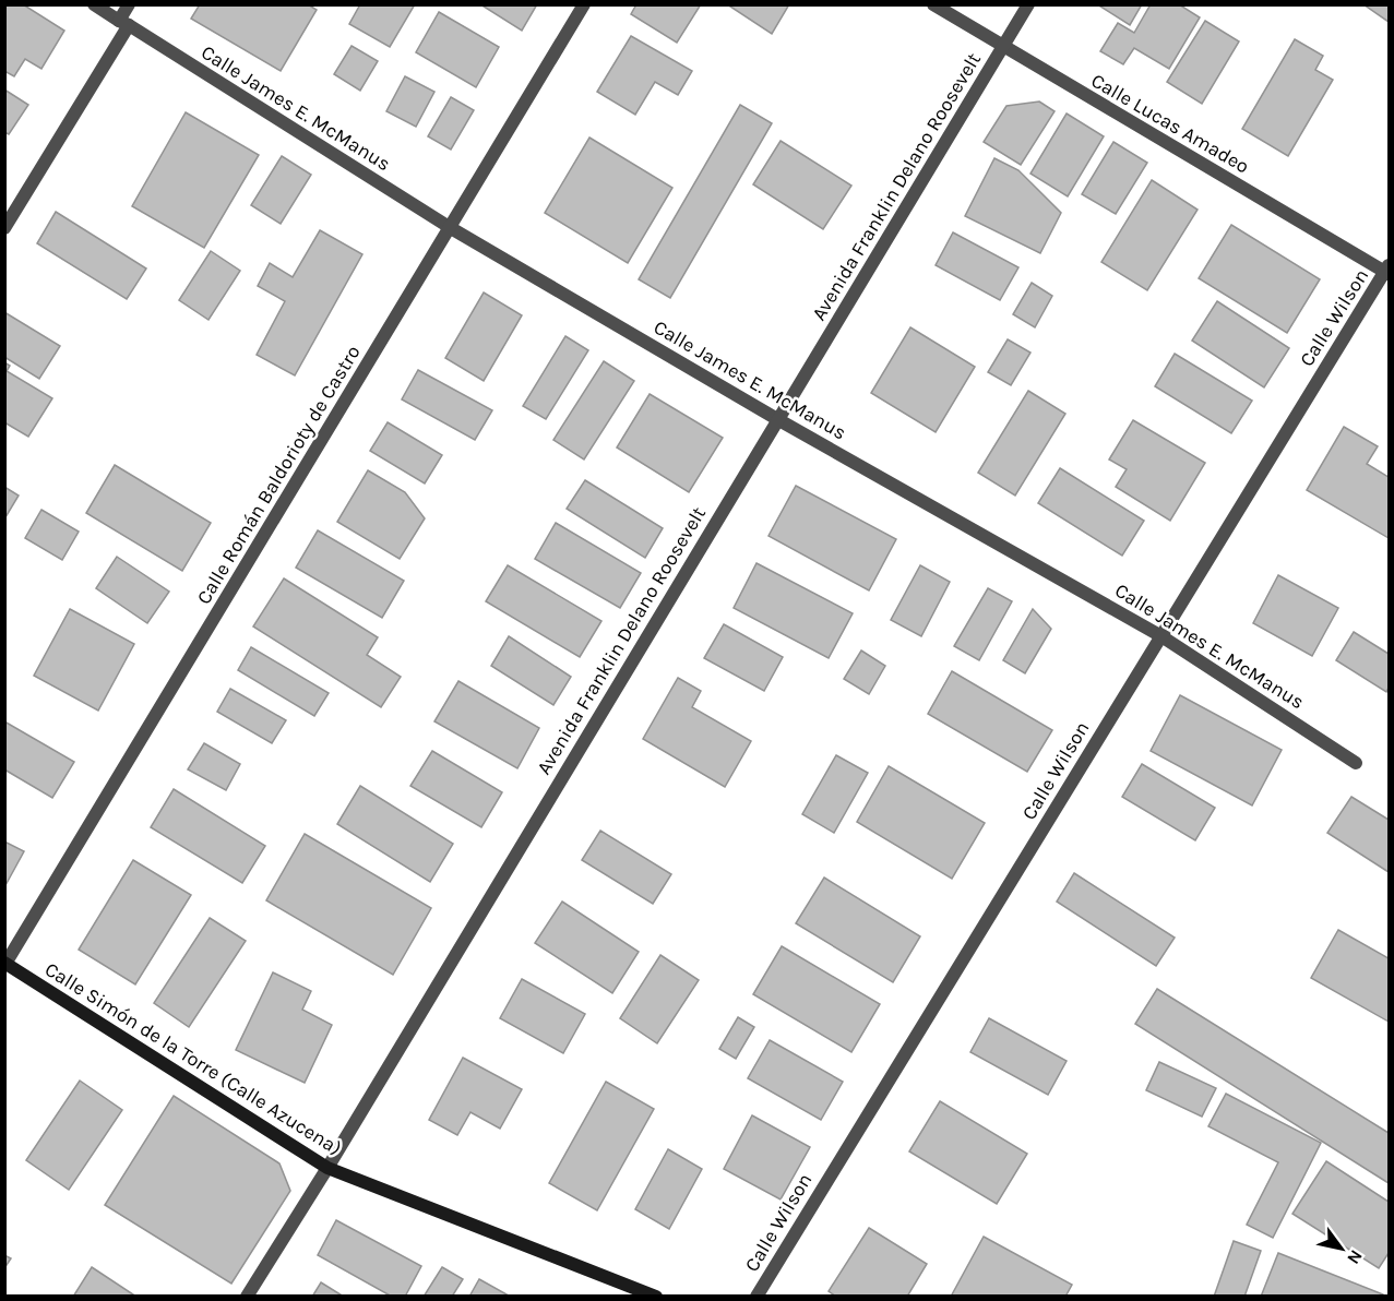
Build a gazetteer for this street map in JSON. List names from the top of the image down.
{
  "streets": {
    "street": [
      "Calle James E. McManus",
      "Calle Lucas Amadeo",
      "Avenida Franklin Delano Roosevelt",
      "Calle Wilson",
      "Calle Román Baldorioty de Castro",
      "Calle Simón de la Torre (Calle Azucena)"
    ]
  },
  "crossings": [
    ["Calle James E. McManus", "Avenida Franklin Delano Roosevelt"],
    ["Calle James E. McManus", "Calle Wilson"],
    ["Calle James E. McManus", "Calle Román Baldorioty de Castro"],
    ["Calle Lucas Amadeo", "Avenida Franklin Delano Roosevelt"],
    ["Calle Lucas Amadeo", "Calle Wilson"],
    ["Avenida Franklin Delano Roosevelt", "Calle Simón de la Torre (Calle Azucena)"],
    ["Calle Román Baldorioty de Castro", "Calle Simón de la Torre (Calle Azucena)"]
  ],
  "north": "bottom right"
}
